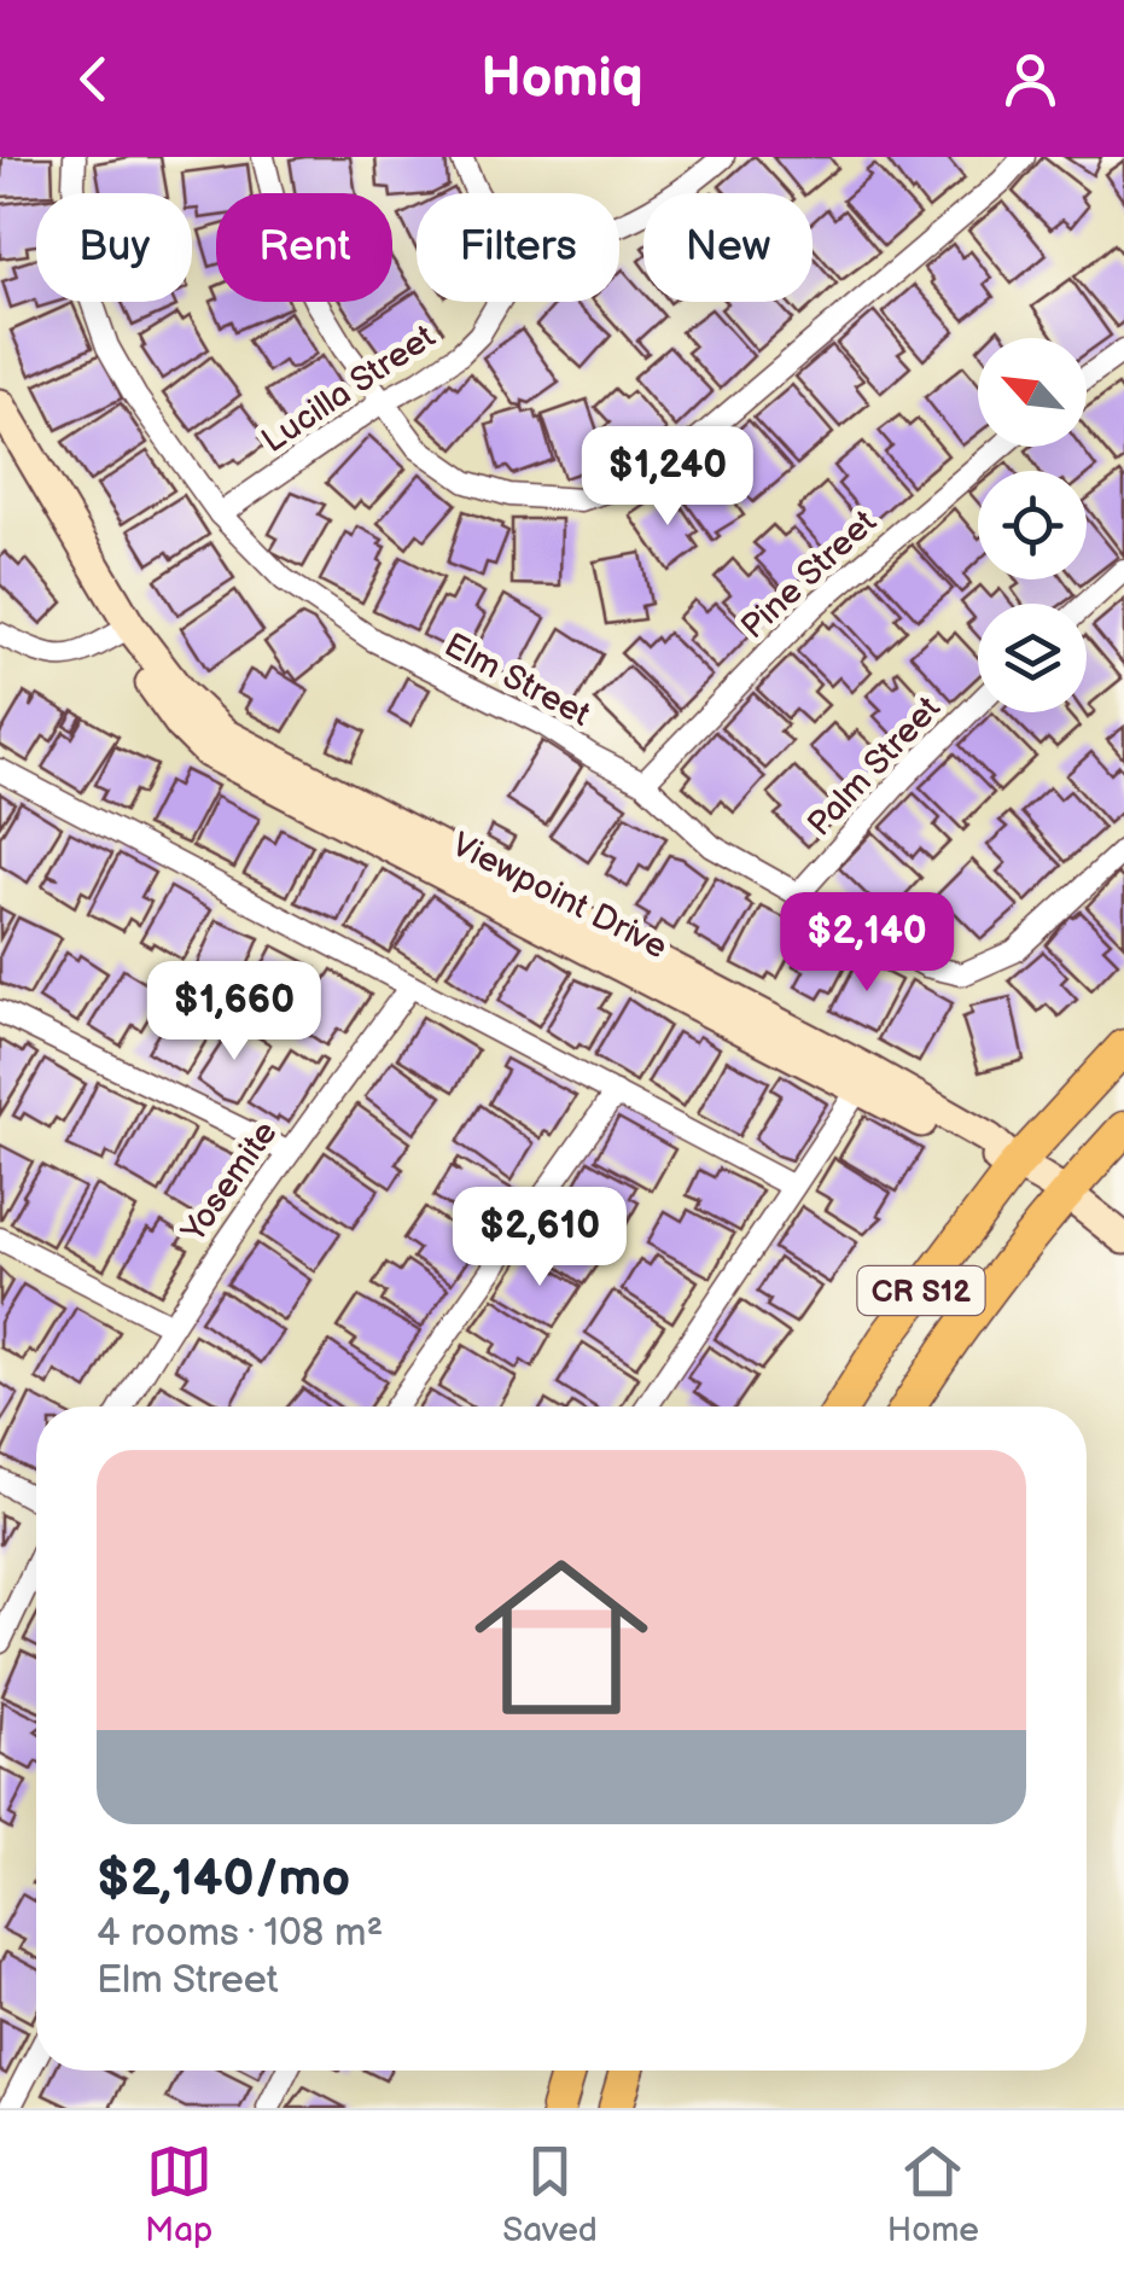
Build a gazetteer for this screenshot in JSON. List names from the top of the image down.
{
  "streets": {
    "main road": ["CR S12"],
    "street": [
      "Lucilla Street",
      "Pine Street",
      "Elm Street",
      "Palm Street",
      "Viewpoint Drive",
      "Yosemite"
    ]
  },
  "crossings": [
    ["Lucilla Street", "Elm Street"],
    ["Pine Street", "Elm Street"],
    ["Elm Street", "Palm Street"],
    ["Viewpoint Drive", "CR S12"]
  ],
  "north": "top left",
  "page": {
    "header": "Homiq",
    "chip": [
      "Buy",
      "Rent",
      "Filters",
      "New"
    ],
    "price": [
      "$1,240",
      "$2,140",
      "$1,660",
      "$2,610"
    ],
    "list": [
      {
        "name": "$2,140/mo",
        "note": "4 rooms · 108 m² · Elm Street"
      }
    ],
    "tabs": ["Map", "Saved", "Home"]
  }
}
